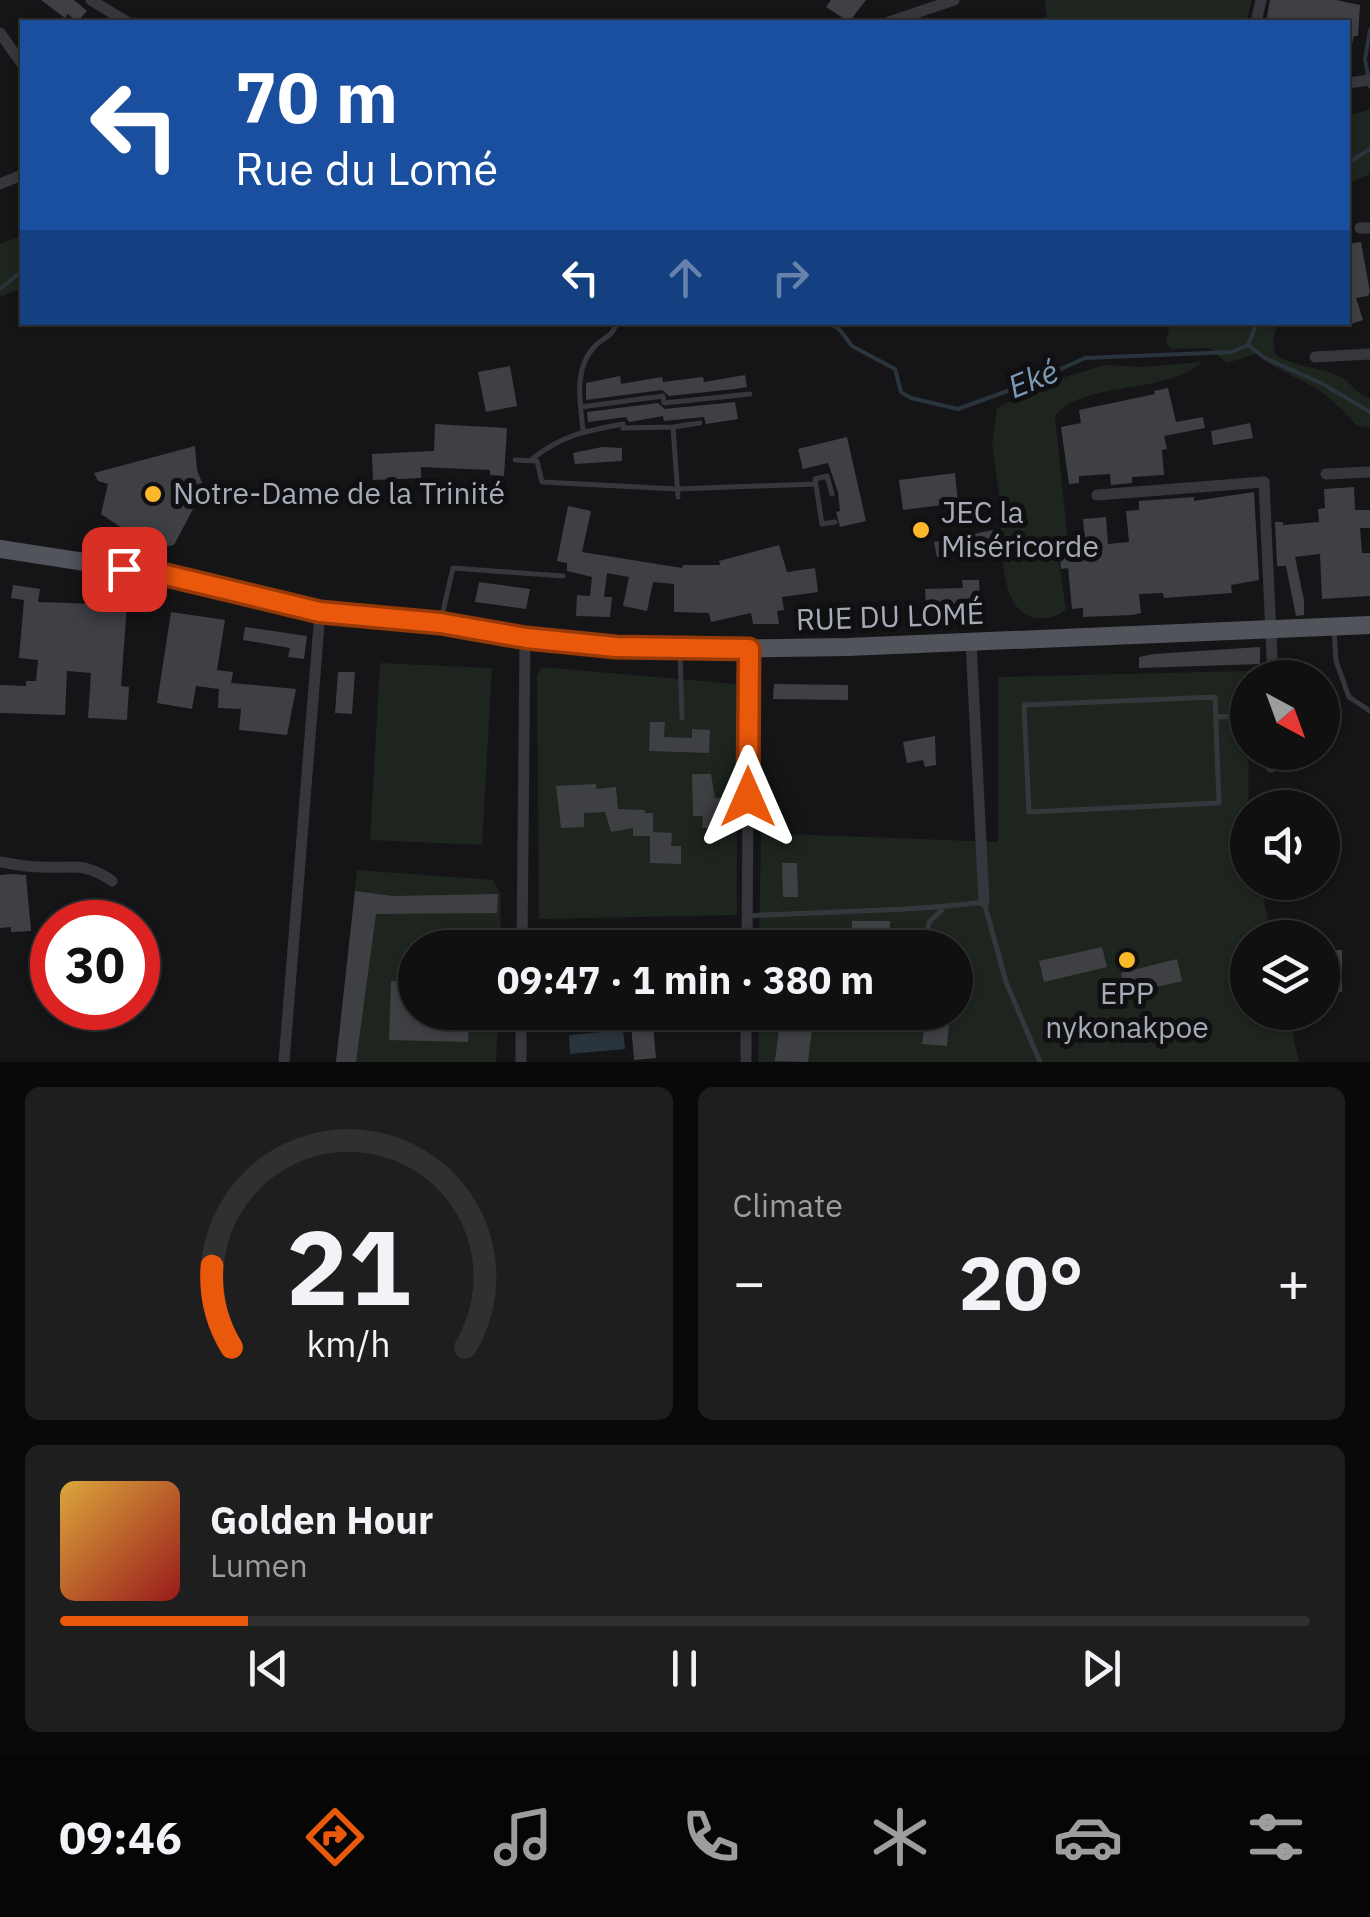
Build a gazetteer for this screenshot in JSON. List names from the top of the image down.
{
  "streets": {
    "main road": ["RUE DU LOMÉ"]
  },
  "water": ["Eké"],
  "places": ["Notre-Dame de la Trinité", "JEC la Miséricorde", "EPP nykonakpoe"],
  "north": "bottom right",
  "page": {
    "turn": ["70 m", "Rue du Lomé"],
    "limit": "30",
    "trip": "09:47 · 1 min · 380 m",
    "tile": "Climate",
    "heat": ["−", "20°", "+"],
    "song": ["Golden Hour", "Lumen"],
    "tabs": "09:46",
    "gauge": ["21", "km/h"]
  }
}
